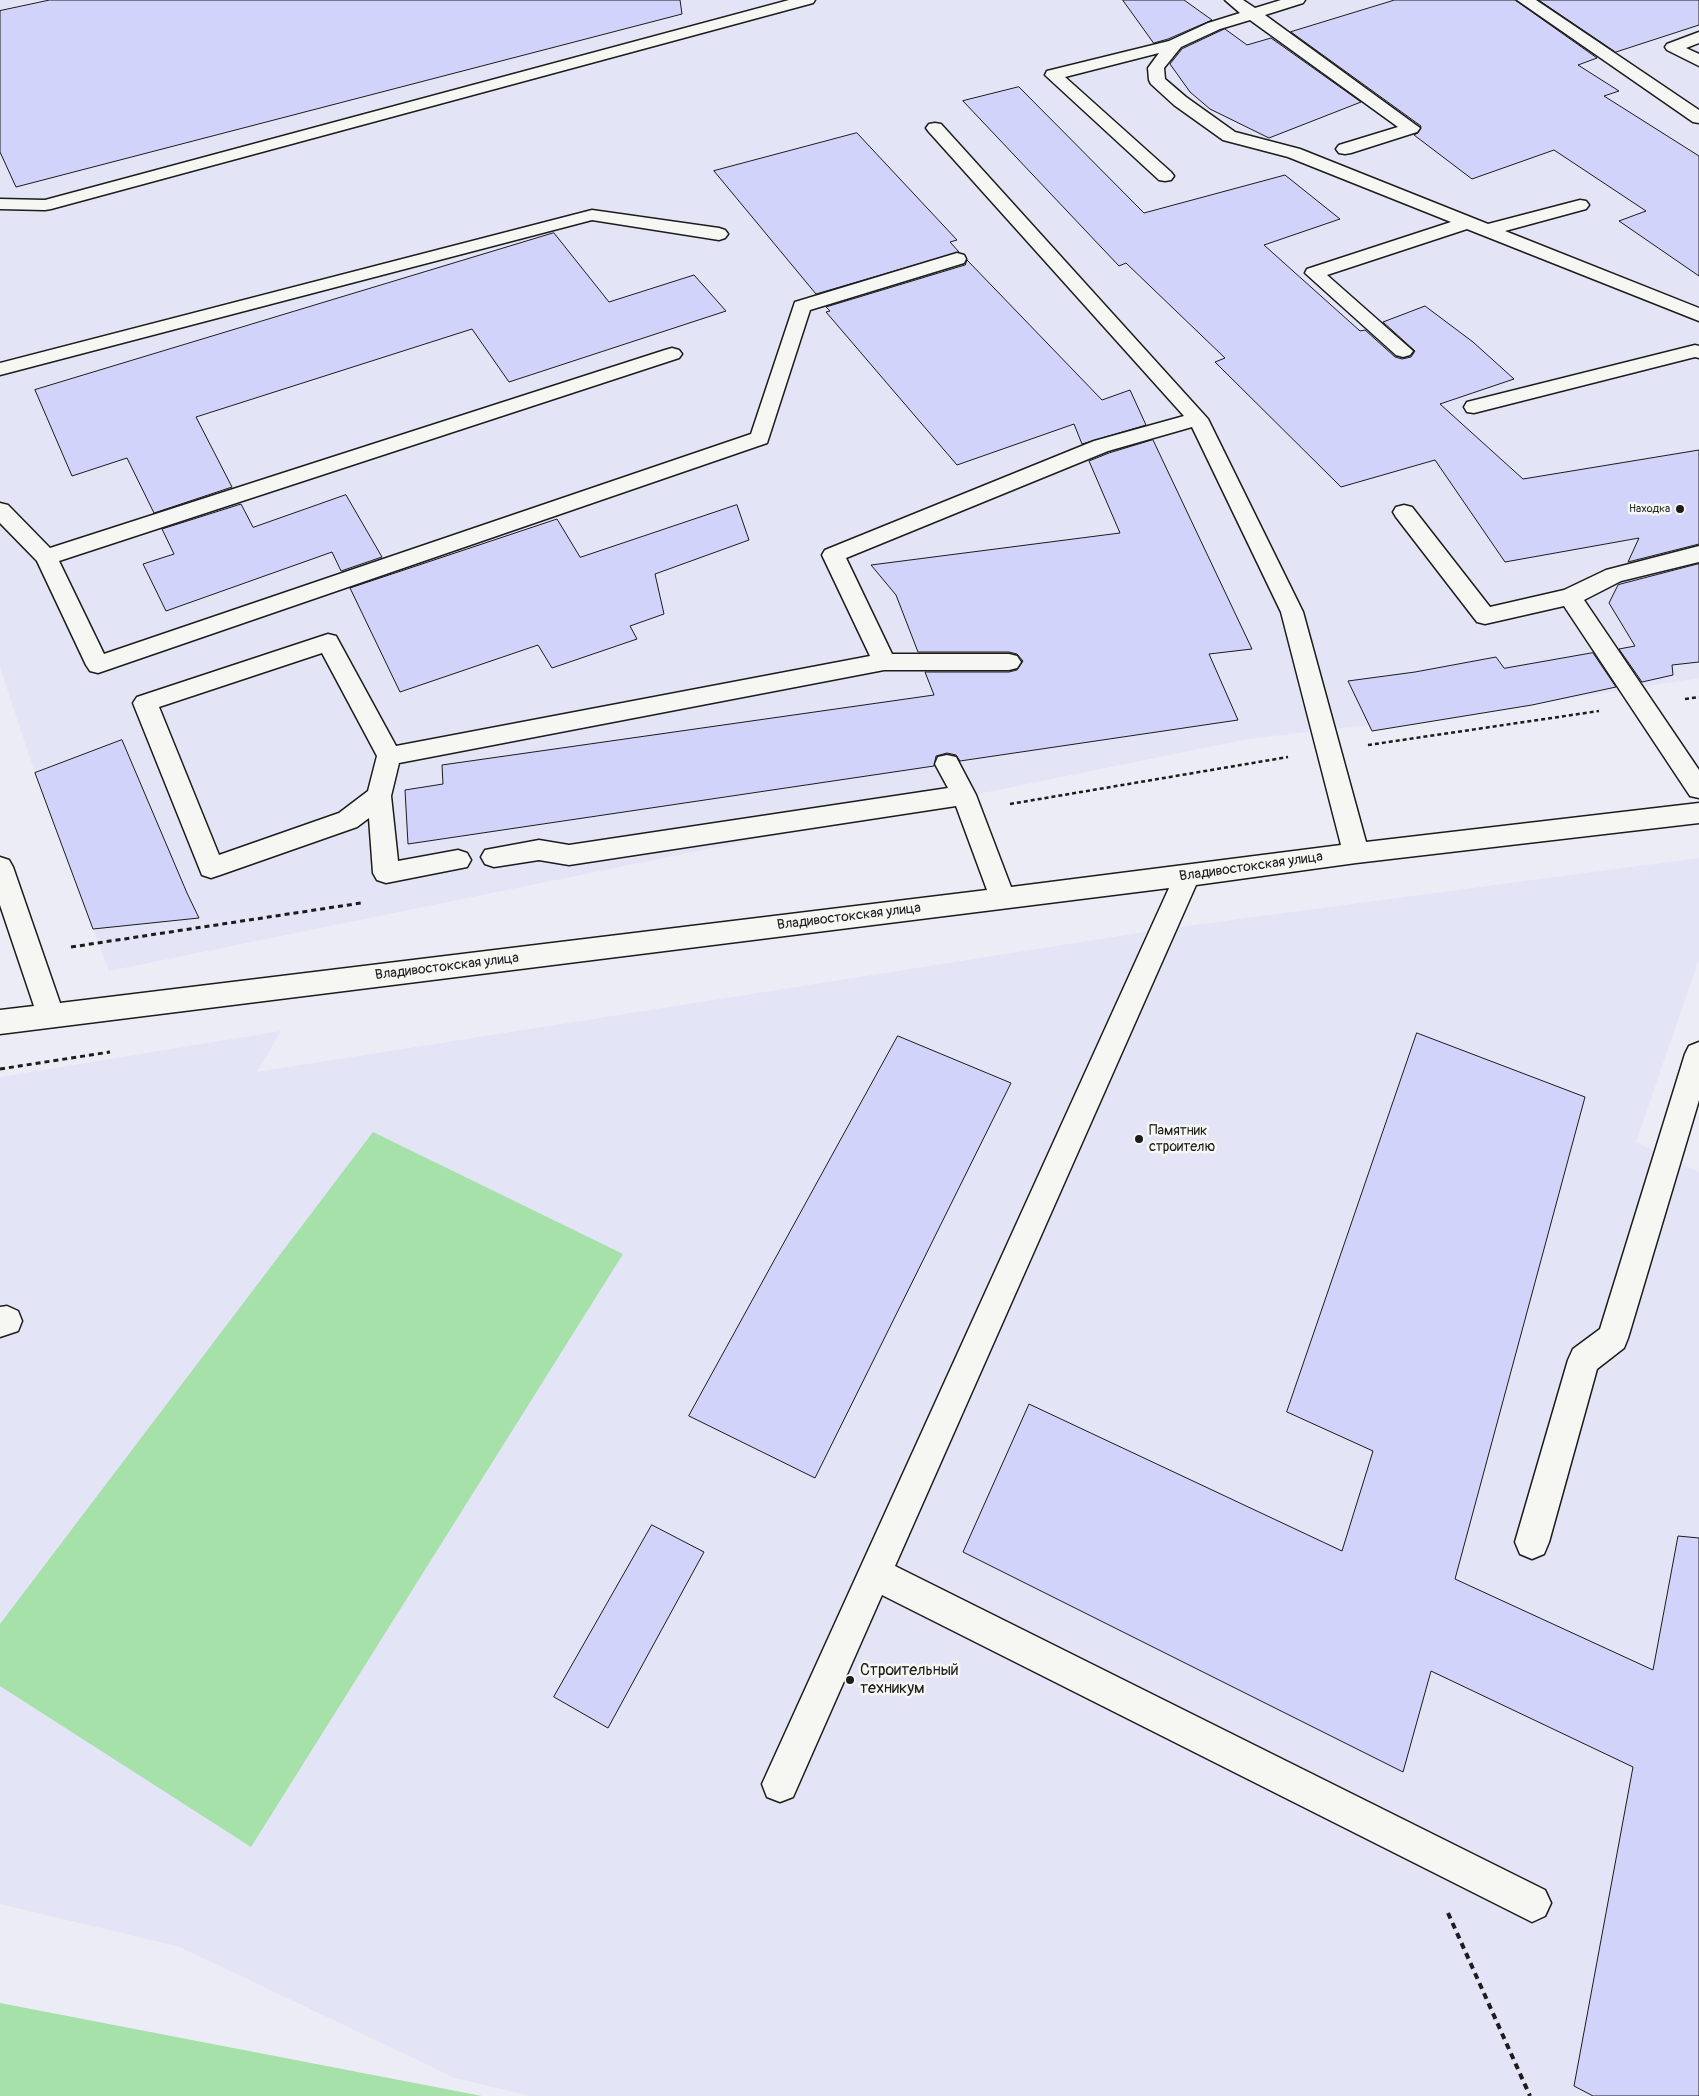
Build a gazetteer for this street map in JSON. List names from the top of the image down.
{
  "streets": {
    "street": ["Владивостокская улица"]
  },
  "places": ["Находка", "Памятник строителю", "Строительный техникум"]
}
